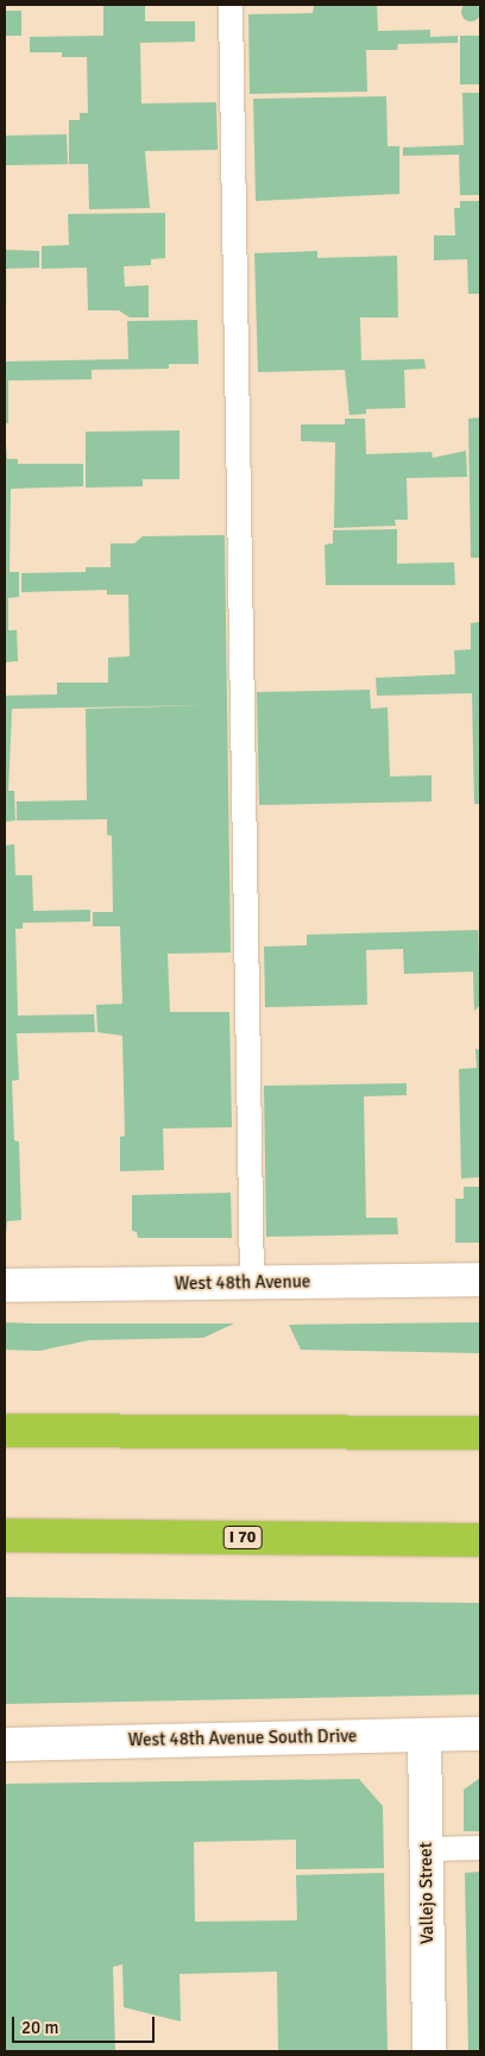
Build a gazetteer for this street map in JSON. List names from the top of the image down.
{
  "streets": {
    "highway": ["I 70"],
    "street": ["West 48th Avenue", "West 48th Avenue South Drive", "Vallejo Street"]
  },
  "crossings": [
    ["West 48th Avenue South Drive", "Vallejo Street"]
  ],
  "scale_bar": "20 m"
}
